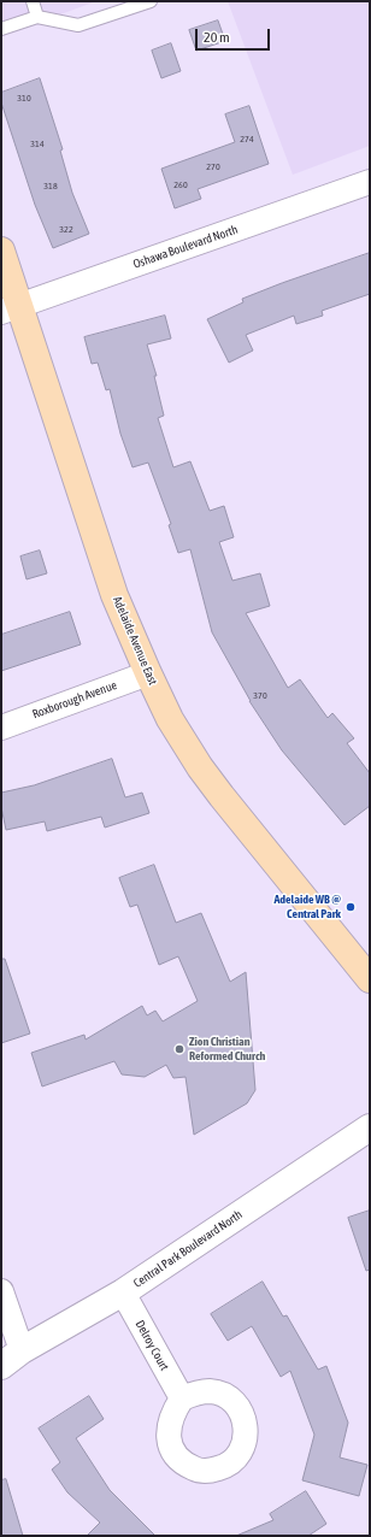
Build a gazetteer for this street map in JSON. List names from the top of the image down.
{
  "streets": {
    "main road": ["Adelaide Avenue East"],
    "street": [
      "Oshawa Boulevard North",
      "Roxborough Avenue",
      "Central Park Boulevard North",
      "Delroy Court"
    ]
  },
  "crossings": [
    ["Oshawa Boulevard North", "Adelaide Avenue East"],
    ["Adelaide Avenue East", "Roxborough Avenue"],
    ["Central Park Boulevard North", "Delroy Court"]
  ],
  "places": ["Adelaide WB @ Central Park", "Zion Christian Reformed Church"],
  "house_numbers": [
    "310",
    "274",
    "314",
    "270",
    "260",
    "318",
    "322",
    "370"
  ],
  "scale_bar": "20 m"
}
